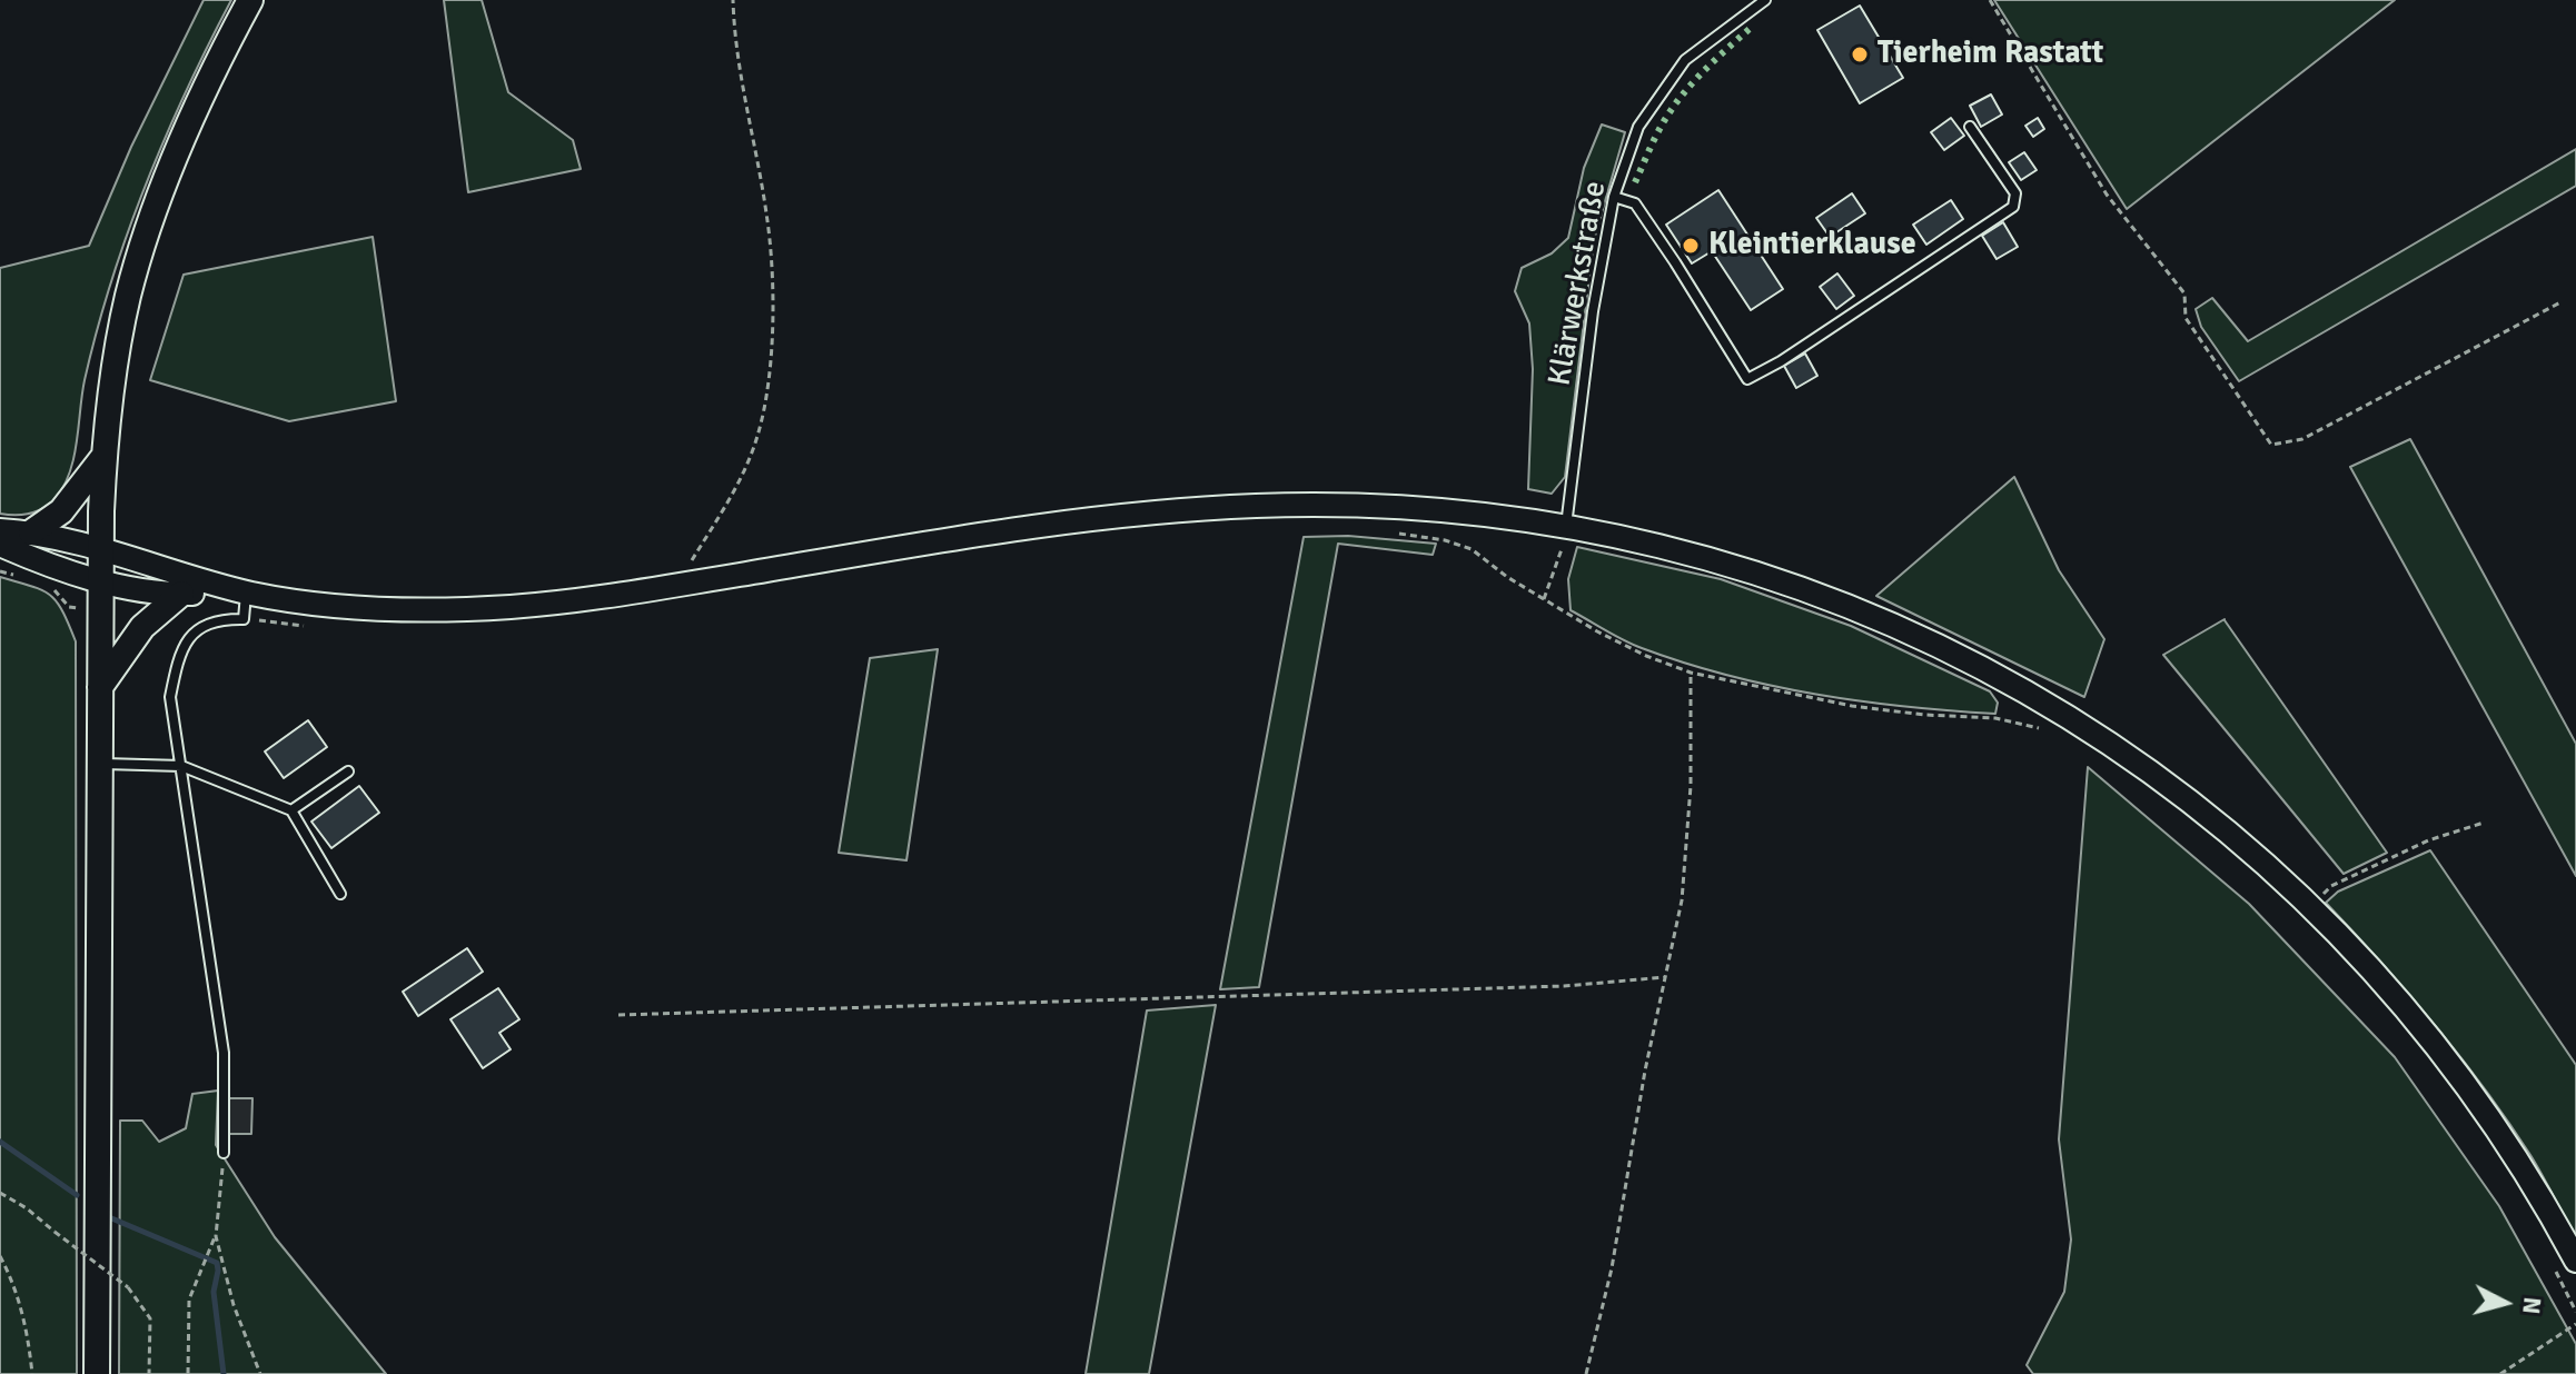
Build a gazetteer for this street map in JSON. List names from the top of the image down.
{
  "streets": {
    "lane": ["Klärwerkstraße"]
  },
  "places": ["Tierheim Rastatt", "Kleintierklause"],
  "north": "right"
}
